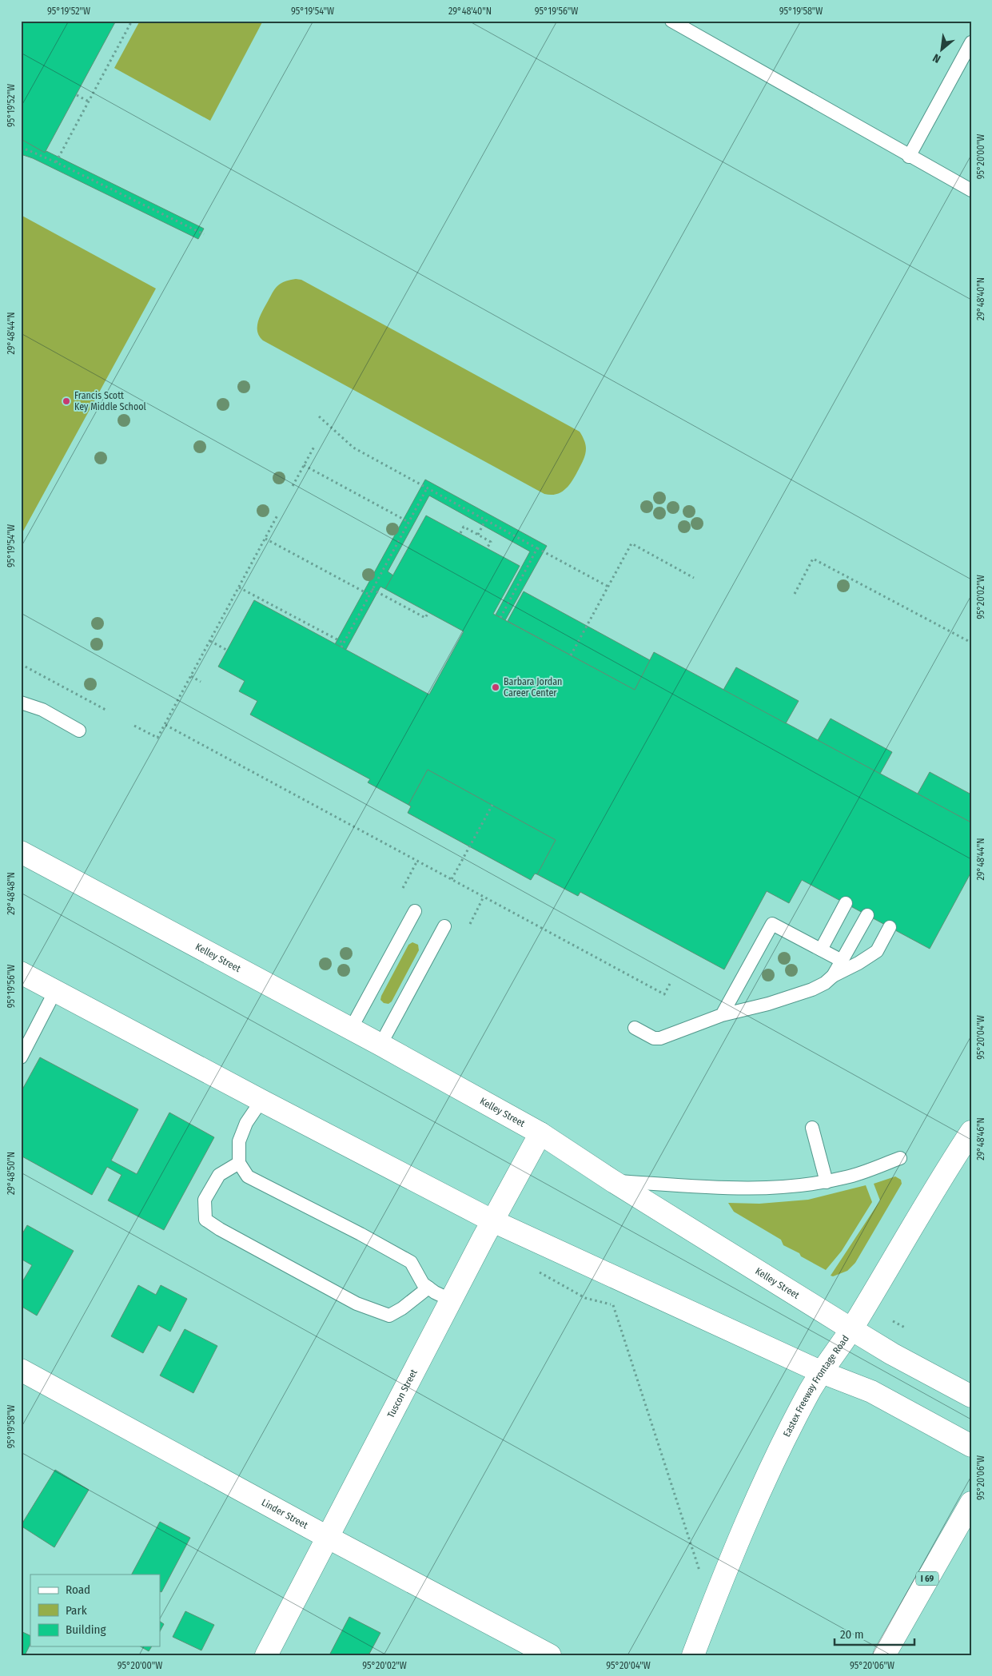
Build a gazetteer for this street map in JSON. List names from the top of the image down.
{
  "streets": {
    "main road": [
      "Kelley Street",
      "Eastex Freeway Frontage Road",
      "Tuscon Street",
      "Linder Street",
      "I 69"
    ]
  },
  "crossings": [
    ["Kelley Street", "Eastex Freeway Frontage Road"],
    ["Kelley Street", "Tuscon Street"],
    ["Tuscon Street", "Linder Street"]
  ],
  "places": ["Francis Scott Key Middle School", "Barbara Jordan Career Center"],
  "legend": ["Road", "Park", "Building"],
  "scale_bar": "20 m",
  "north": "bottom left",
  "coordinates": [
    "95°19'52\"W",
    "95°19'54\"W",
    "29°48'40\"N",
    "95°19'56\"W",
    "95°19'58\"W",
    "95°20'00\"W",
    "29°48'44\"N",
    "95°20'02\"W",
    "29°48'48\"N",
    "95°20'04\"W",
    "29°48'46\"N",
    "29°48'50\"N",
    "95°20'06\"W"
  ]
}
